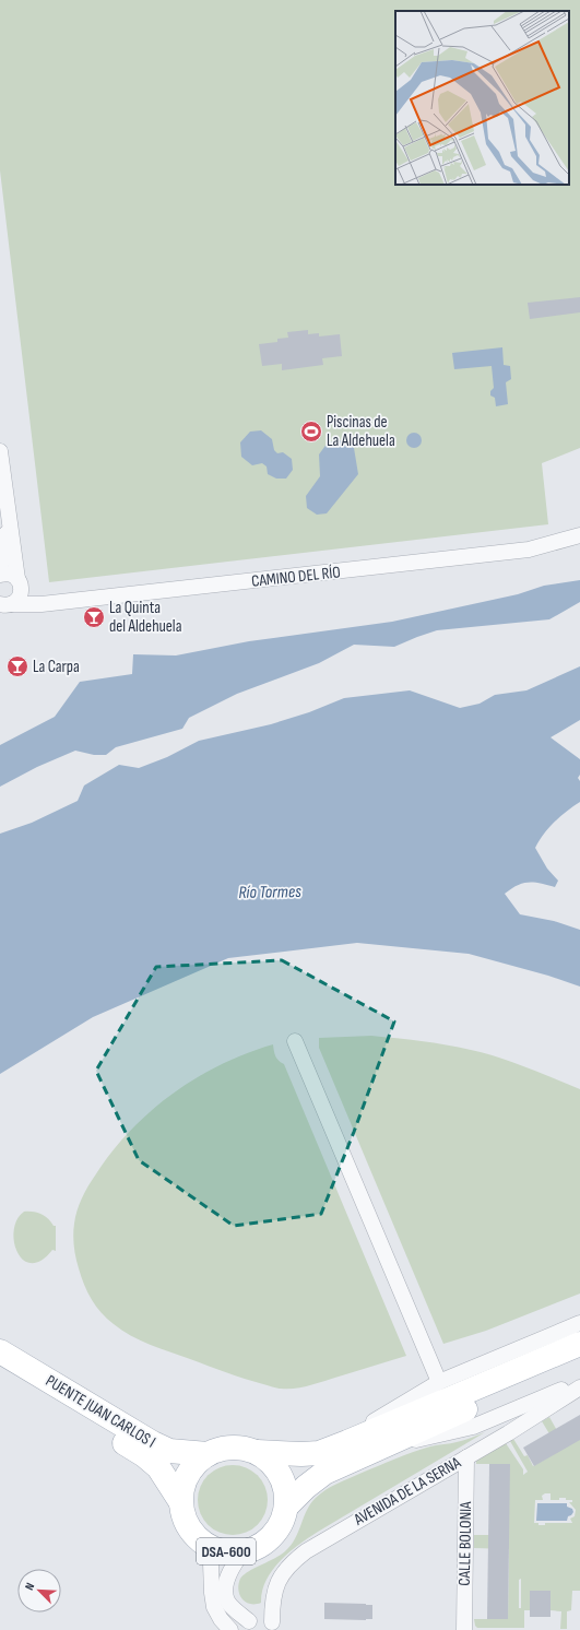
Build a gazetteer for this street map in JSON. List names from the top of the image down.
{
  "streets": {
    "main road": ["PUENTE JUAN CARLOS I", "AVENIDA DE LA SERNA", "DSA-600"],
    "street": ["CAMINO DEL RÍO", "CALLE BOLONIA"]
  },
  "crossings": [
    ["PUENTE JUAN CARLOS I", "AVENIDA DE LA SERNA"],
    ["PUENTE JUAN CARLOS I", "DSA-600"],
    ["AVENIDA DE LA SERNA", "CALLE BOLONIA"],
    ["AVENIDA DE LA SERNA", "DSA-600"]
  ],
  "water": ["Río Tormes"],
  "places": {
    "sports": ["Piscinas de La Aldehuela"],
    "bar": ["La Quinta del Aldehuela", "La Carpa"]
  },
  "north": "top left"
}
